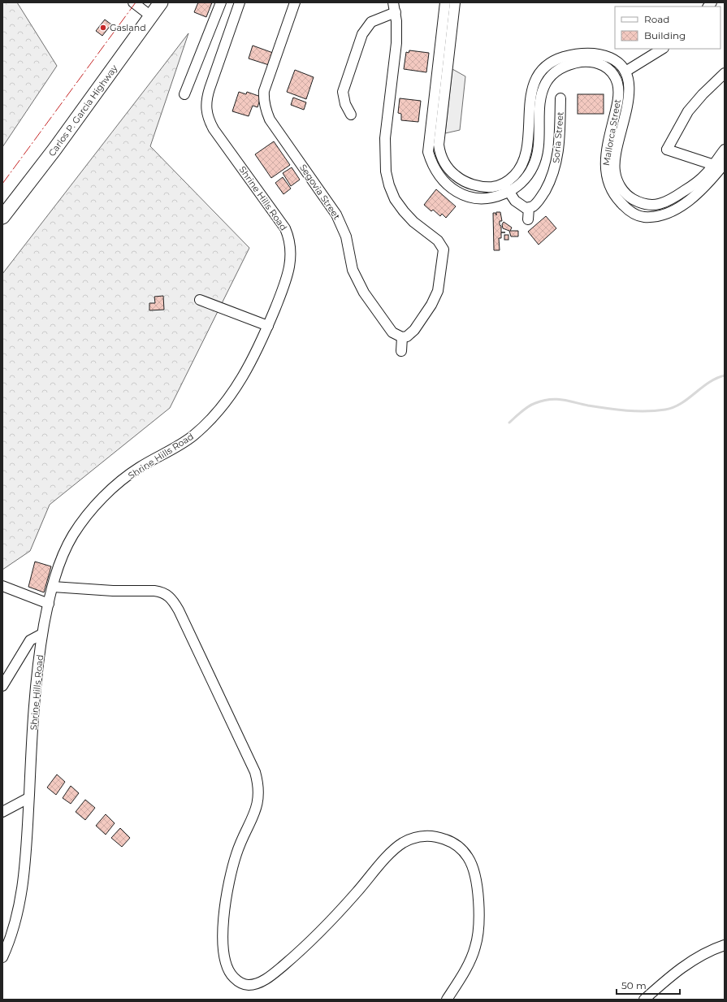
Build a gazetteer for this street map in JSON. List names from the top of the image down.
{
  "streets": {
    "highway": ["Carlos P. Garcia Highway"],
    "street": [
      "Mallorca Street",
      "Soria Street",
      "Segovia Street",
      "Shrine Hills Road"
    ]
  },
  "places": ["Gasland"],
  "legend": ["Road", "Building"],
  "scale_bar": "50 m"
}
